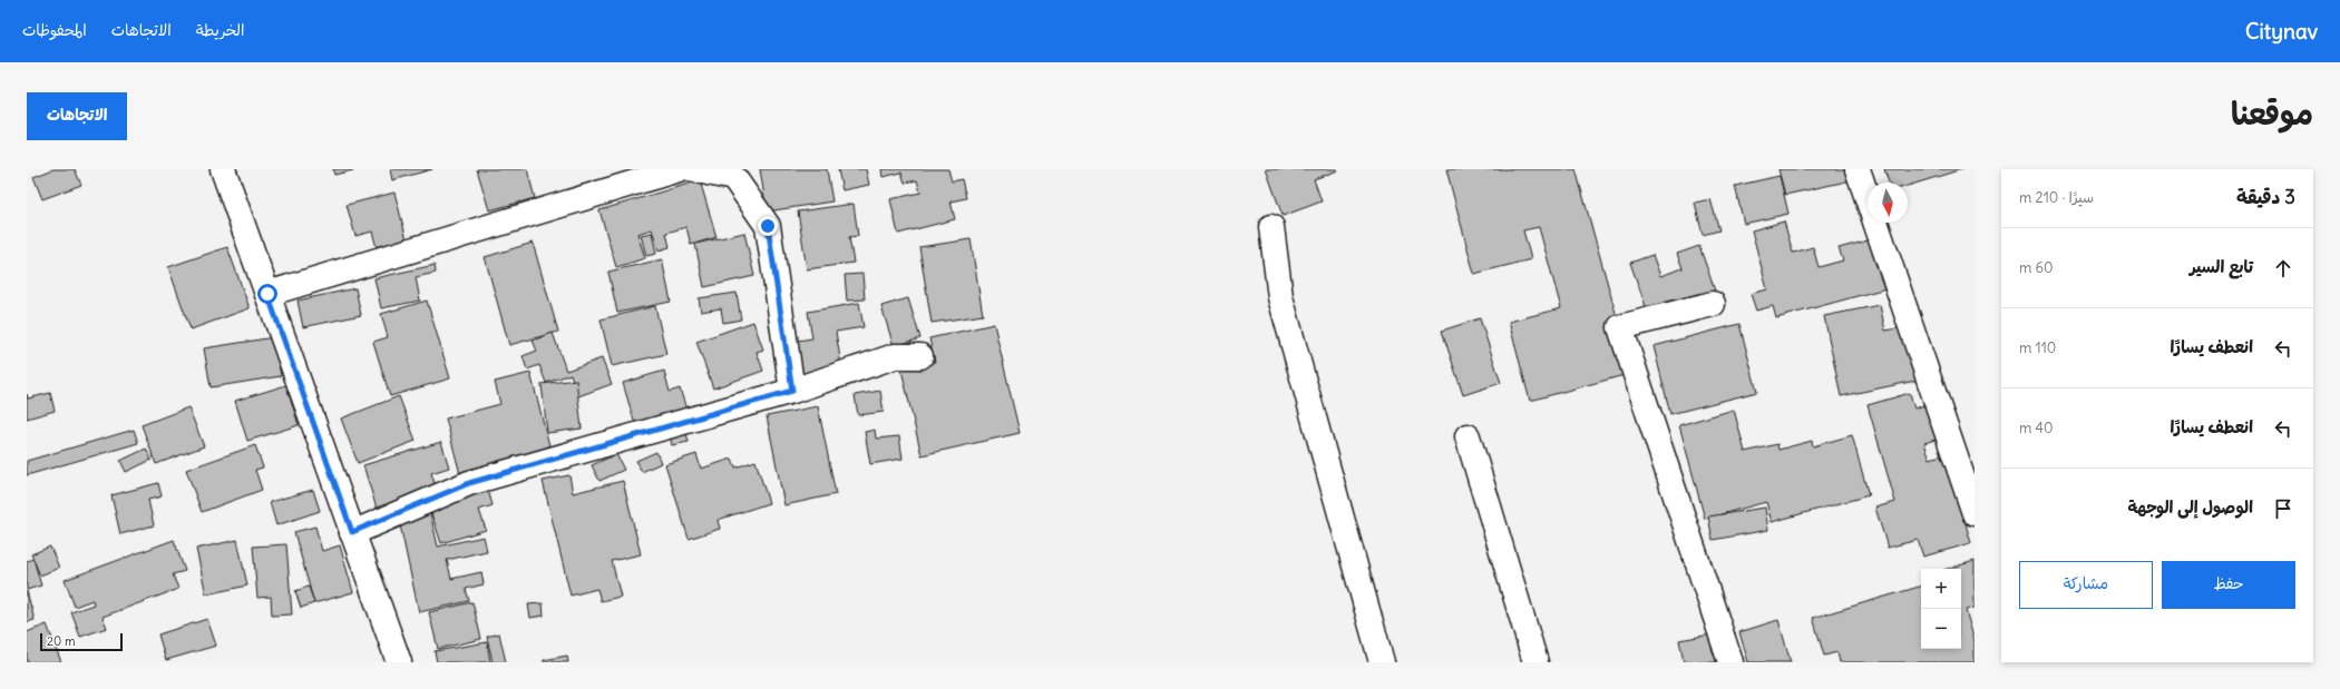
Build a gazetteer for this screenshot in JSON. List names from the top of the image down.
{
  "scale_bar": "20 m",
  "north": "bottom",
  "page": {
    "header": "Citynav",
    "nav": ["الخريطة", "الاتجاهات", "المحفوظات"],
    "title": "موقعنا",
    "buttons": [
      "الاتجاهات",
      ["حفظ", "مشاركة"]
    ],
    "heading": ["3 دقيقة", "سيرًا · 210 m"],
    "list": [
      ["تابع السير", "60 m"],
      ["انعطف يسارًا", "110 m"],
      ["انعطف يسارًا", "40 m"],
      "الوصول إلى الوجهة"
    ],
    "map_buttons": ["+", "−"],
    "scale": "20 m"
  }
}
